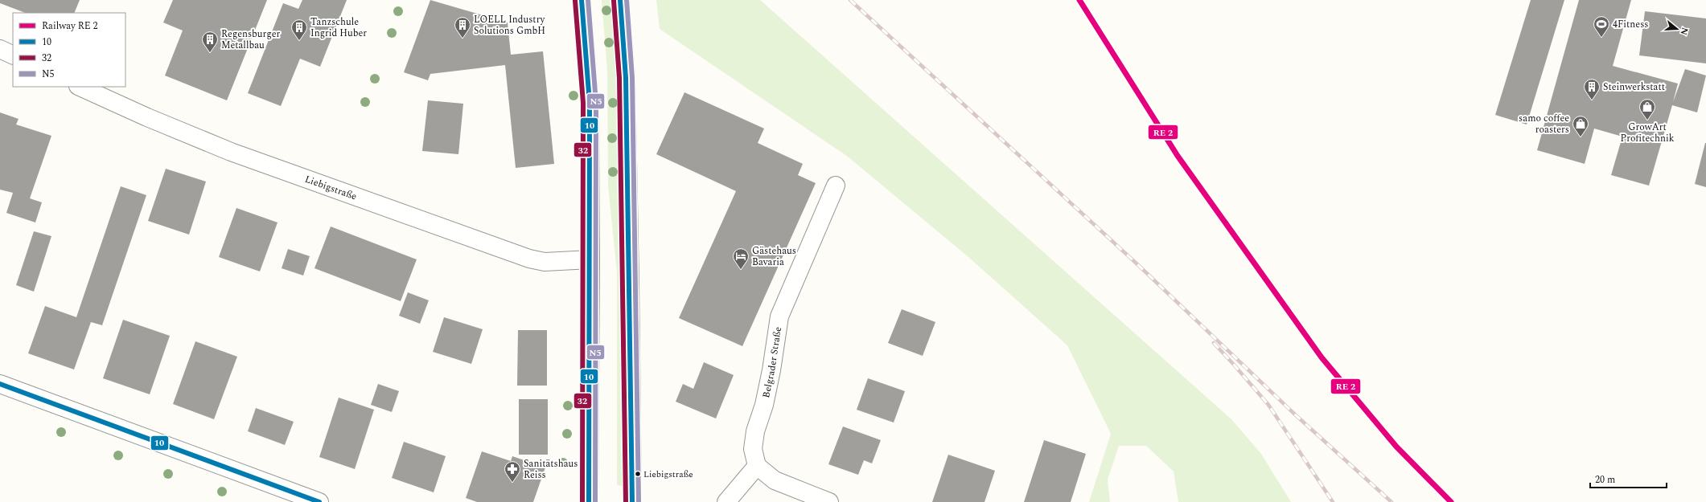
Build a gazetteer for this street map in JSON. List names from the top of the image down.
{
  "streets": {
    "street": ["Liebigstraße", "Belgrader Straße"]
  },
  "places": {
    "sports": ["4Fitness"],
    "building": [
      "LOELL Industry Solutions GmbH",
      "Tanzschule Ingrid Huber",
      "Regensburger Metallbau",
      "Steinwerkstatt"
    ],
    "shop": ["GrowArt Profitechnik", "samo coffee roasters"],
    "hotel": ["Gästehaus Bavaria"],
    "other": ["Liebigstraße"],
    "pharmacy": ["Sanitätshaus Reiss"]
  },
  "lines": ["transit line 10", "transit line N5", "transit line 32"],
  "legend": [
    "Railway RE 2",
    "10",
    "32",
    "N5"
  ],
  "scale_bar": "20 m",
  "north": "right"
}
